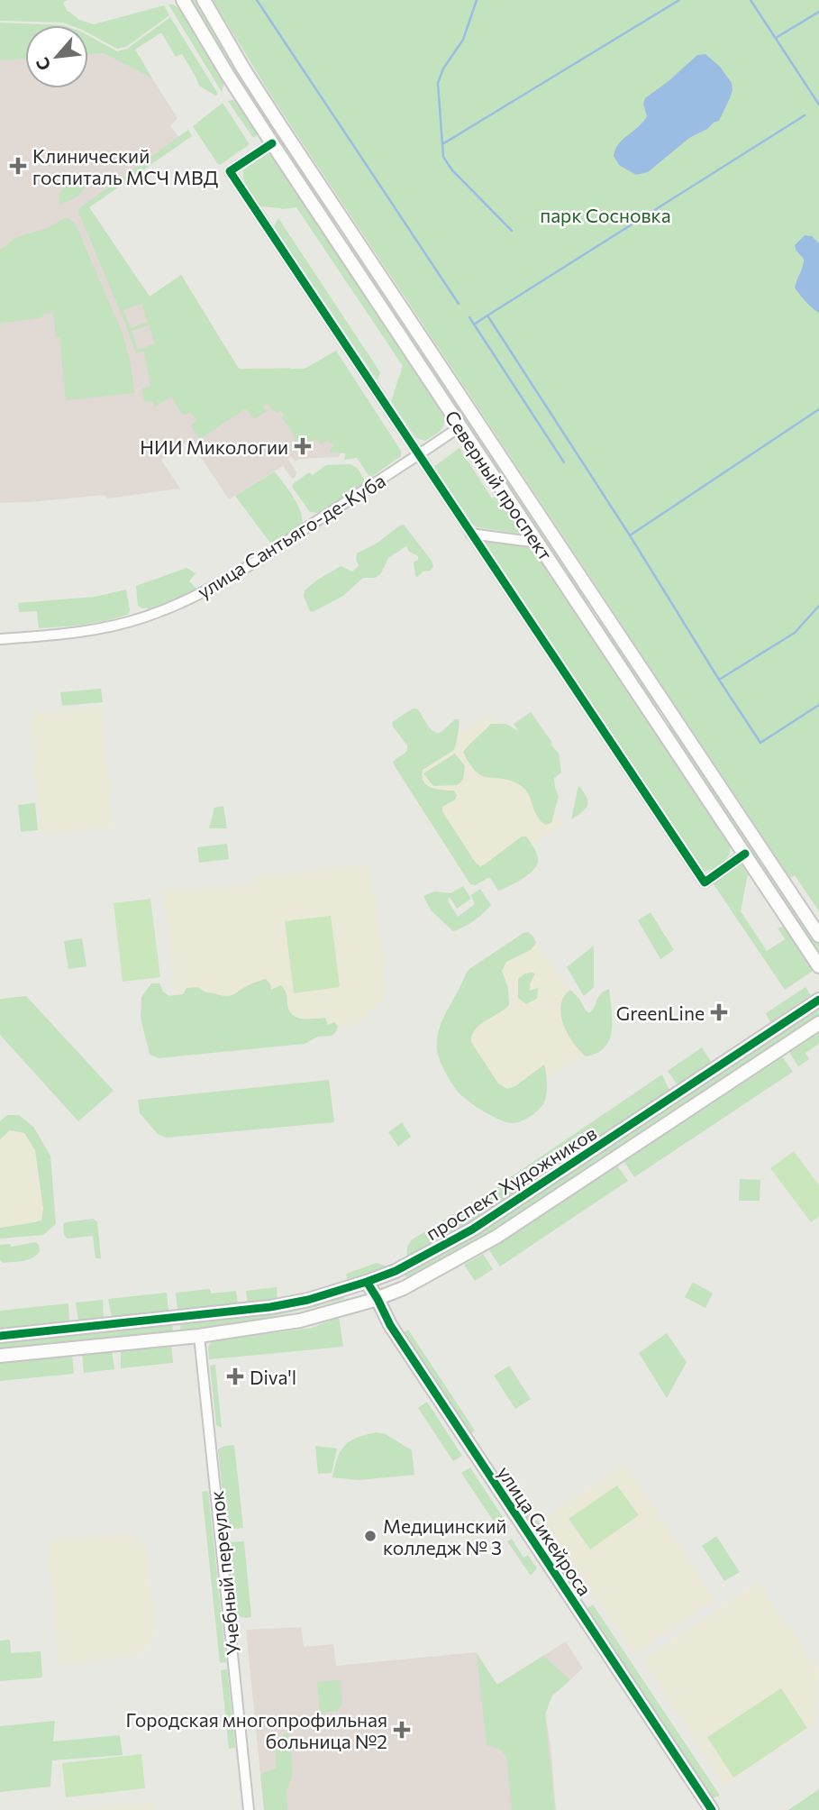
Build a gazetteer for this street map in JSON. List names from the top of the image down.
{
  "streets": {
    "street": [
      "Северный проспект",
      "улица Сантьяго-де-Куба",
      "проспект Художников",
      "улица Сикейроса",
      "Учебный переулок"
    ]
  },
  "crossings": [
    ["Северный проспект", "улица Сантьяго-де-Куба"],
    ["проспект Художников", "улица Сикейроса"],
    ["проспект Художников", "Учебный переулок"]
  ],
  "parks": ["парк Сосновка"],
  "places": {
    "health": [
      "Клинический госпиталь МСЧ МВД",
      "НИИ Микологии",
      "GreenLine",
      "Diva'l",
      "Городская многопрофильная больница №2"
    ],
    "other": ["Медицинский колледж № 3"]
  },
  "north": "bottom left"
}
